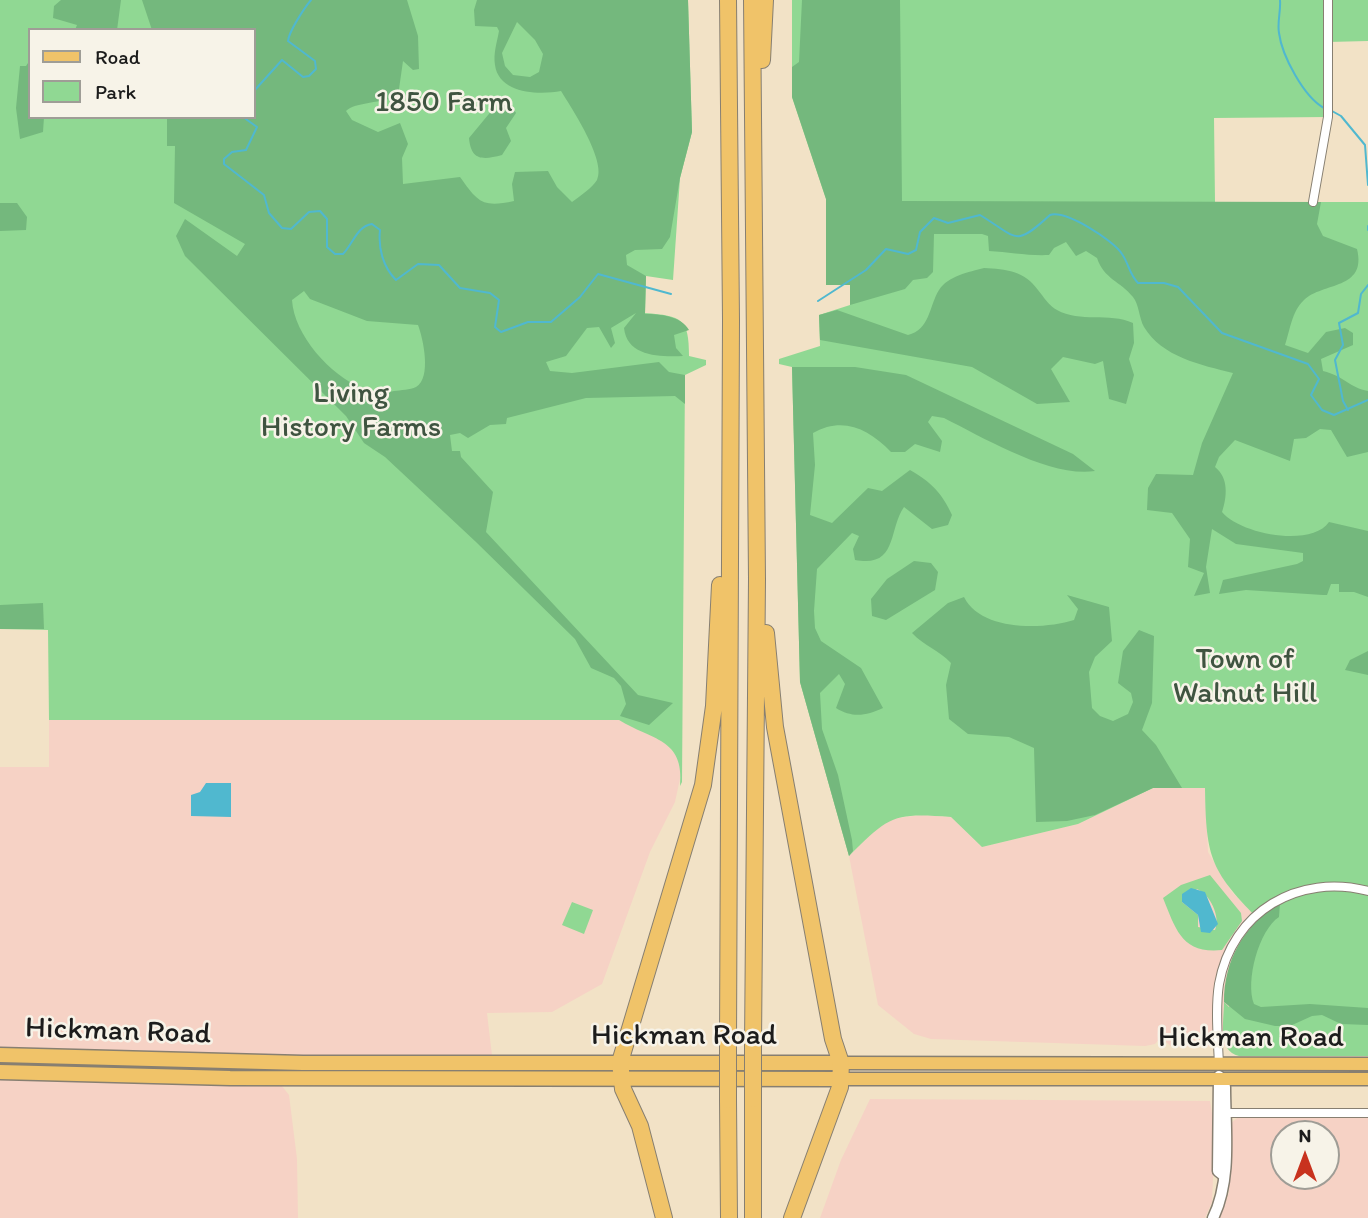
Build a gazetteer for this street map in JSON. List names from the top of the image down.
{
  "streets": {
    "highway": ["Hickman Road"]
  },
  "parks": ["1850 Farm", "Living History Farms", "Town of Walnut Hill"],
  "legend": ["Road", "Park"],
  "north": "top"
}
